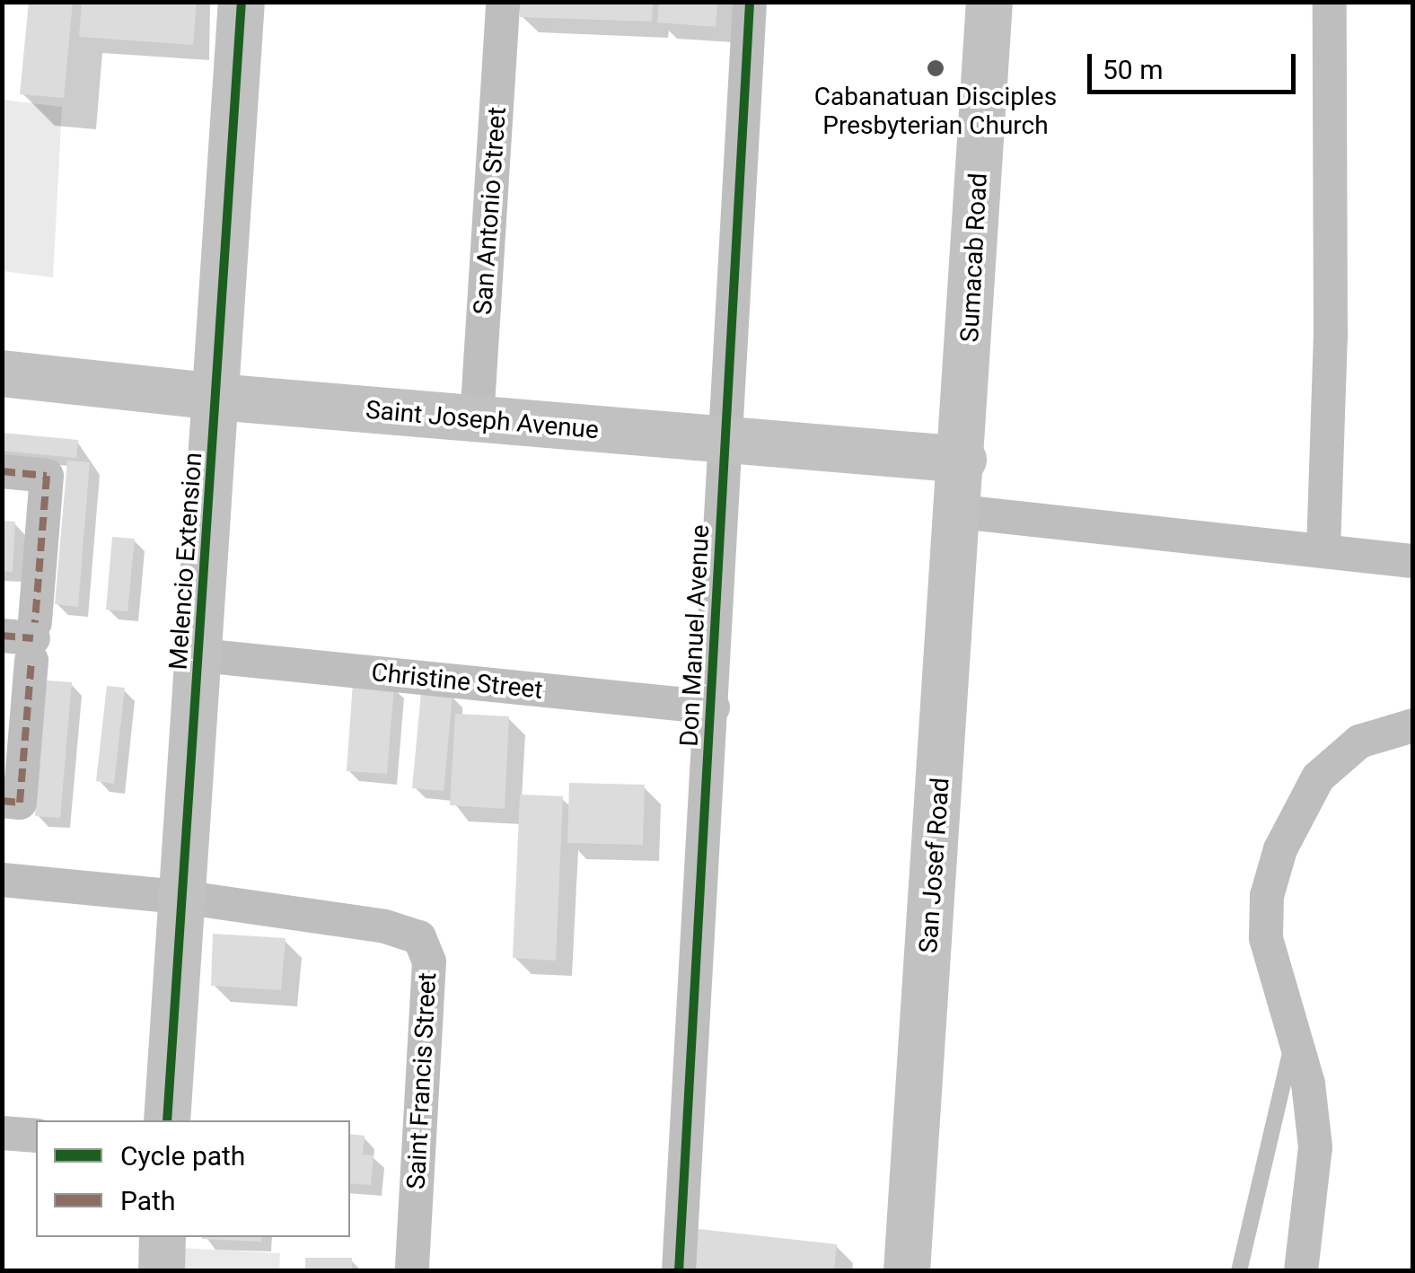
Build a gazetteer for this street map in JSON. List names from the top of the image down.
{
  "streets": {
    "street": [
      "San Antonio Street",
      "Sumacab Road",
      "Saint Joseph Avenue",
      "Melencio Extension",
      "Don Manuel Avenue",
      "Christine Street",
      "San Josef Road",
      "Saint Francis Street"
    ]
  },
  "crossings": [
    ["San Antonio Street", "Saint Joseph Avenue"],
    ["Sumacab Road", "Saint Joseph Avenue"],
    ["Sumacab Road", "San Josef Road"],
    ["Saint Joseph Avenue", "Melencio Extension"],
    ["Saint Joseph Avenue", "Don Manuel Avenue"],
    ["Saint Joseph Avenue", "San Josef Road"],
    ["Melencio Extension", "Christine Street"],
    ["Melencio Extension", "Saint Francis Street"],
    ["Don Manuel Avenue", "Christine Street"]
  ],
  "places": ["Cabanatuan Disciples Presbyterian Church"],
  "legend": ["Cycle path", "Path"],
  "scale_bar": "50 m"
}
